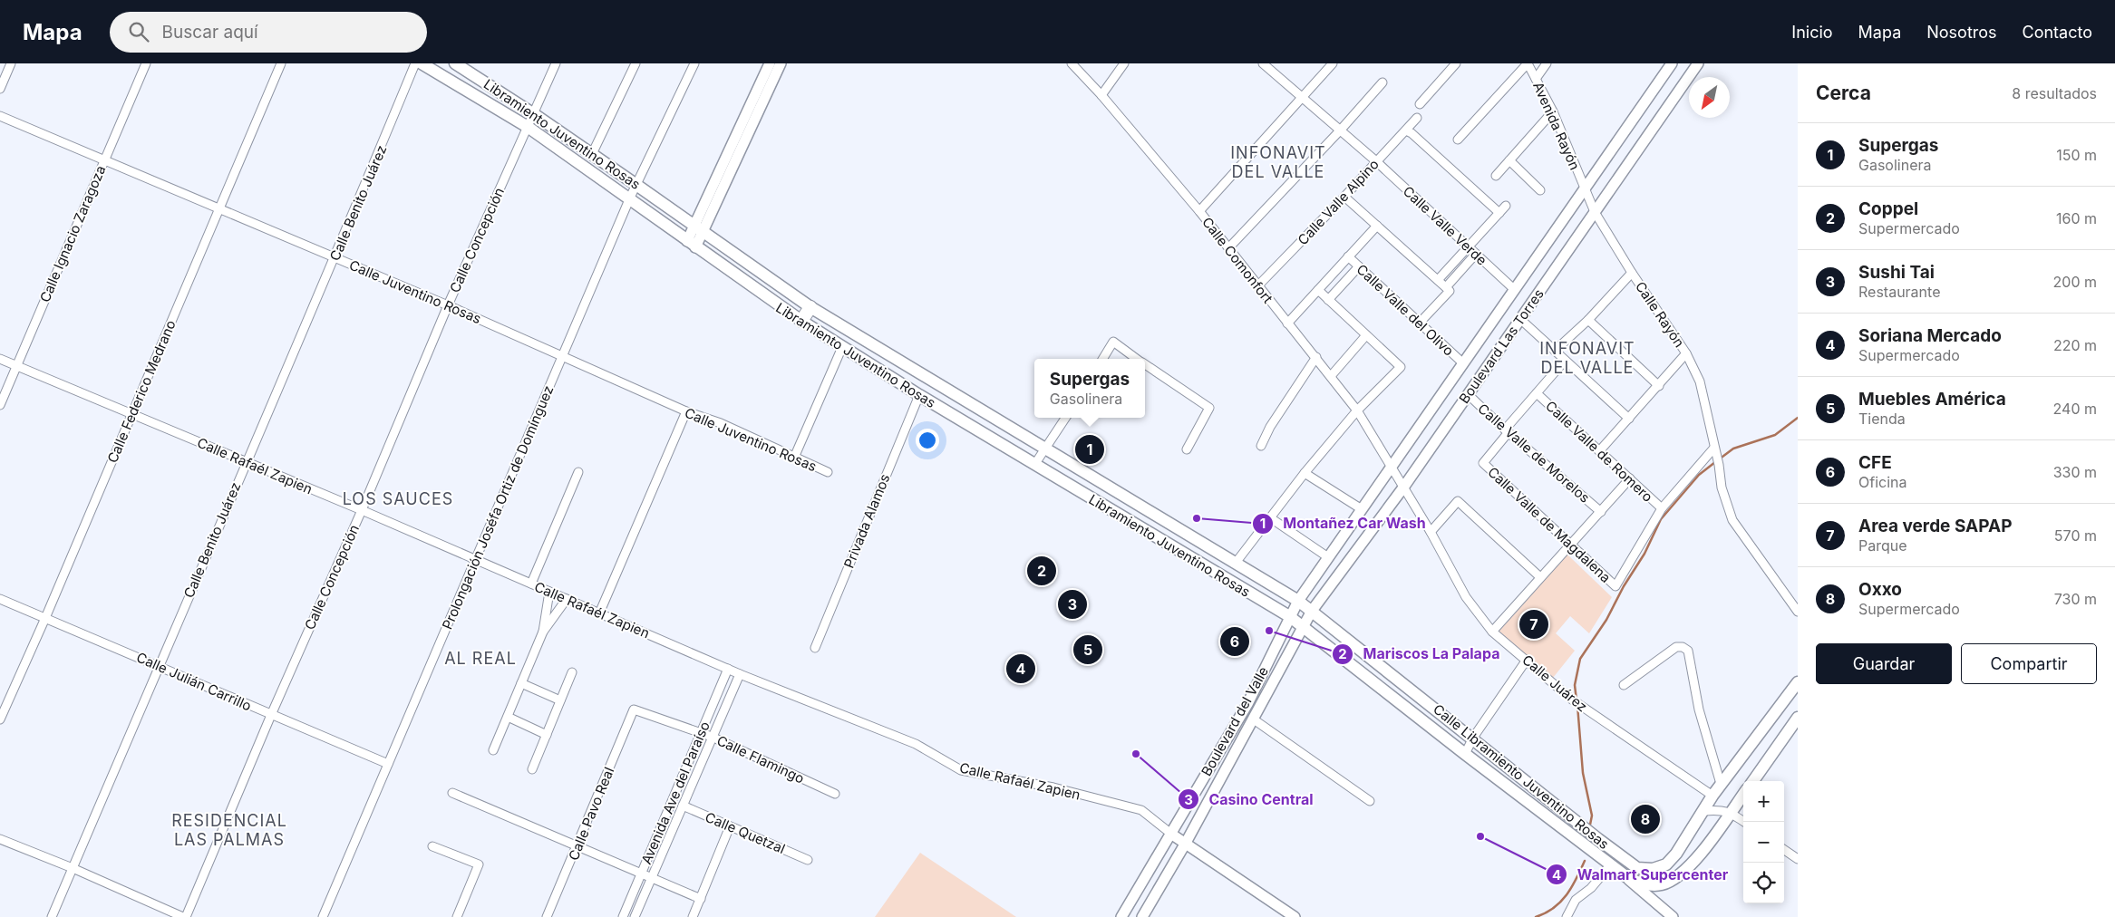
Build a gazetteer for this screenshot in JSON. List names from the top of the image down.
{
  "streets": {
    "main road": ["Libramiento Juventino Rosas", "Calle Libramiento Juventino Rosas"],
    "street": [
      "Avenida Rayón",
      "Calle Valle Alpino",
      "Calle Benito Juárez",
      "Calle Valle Verde",
      "Calle Ignacio Zaragoza",
      "Calle Concepción",
      "Calle Comonfort",
      "Calle Juventino Rosas",
      "Calle Valle del Olivo",
      "Calle Rayón",
      "Boulevard Las Torres",
      "Calle Federico Medrano",
      "Calle Valle de Romero",
      "Calle Valle de Morelos",
      "Calle Rafaél Zapien",
      "Prolongación Joséfa Ortiz de Domínguez",
      "Privada Alamos",
      "Calle Valle de Magdalena",
      "Calle Julián Carrillo",
      "Calle Juárez",
      "Boulevard del Valle",
      "Calle Flamingo",
      "Avenida Ave del Paraíso",
      "Calle Pavo Real",
      "Calle Quetzal"
    ]
  },
  "crossings": [
    ["Avenida Rayón", "Calle Rayón"],
    ["Avenida Rayón", "Boulevard Las Torres"],
    ["Libramiento Juventino Rosas", "Calle Concepción"],
    ["Libramiento Juventino Rosas", "Boulevard Las Torres"],
    ["Libramiento Juventino Rosas", "Prolongación Joséfa Ortiz de Domínguez"],
    ["Libramiento Juventino Rosas", "Privada Alamos"],
    ["Libramiento Juventino Rosas", "Boulevard del Valle"],
    ["Libramiento Juventino Rosas", "Calle Libramiento Juventino Rosas"],
    ["Calle Valle Alpino", "Calle Valle Verde"],
    ["Calle Valle Alpino", "Calle Comonfort"],
    ["Calle Benito Juárez", "Calle Juventino Rosas"],
    ["Calle Benito Juárez", "Calle Rafaél Zapien"],
    ["Calle Benito Juárez", "Calle Julián Carrillo"],
    ["Calle Valle Verde", "Boulevard Las Torres"],
    ["Calle Ignacio Zaragoza", "Calle Juventino Rosas"],
    ["Calle Ignacio Zaragoza", "Calle Rafaél Zapien"],
    ["Calle Concepción", "Calle Juventino Rosas"],
    ["Calle Concepción", "Calle Rafaél Zapien"],
    ["Calle Concepción", "Calle Julián Carrillo"],
    ["Calle Comonfort", "Boulevard Las Torres"],
    ["Calle Comonfort", "Calle Juárez"],
    ["Calle Juventino Rosas", "Calle Federico Medrano"],
    ["Calle Juventino Rosas", "Prolongación Joséfa Ortiz de Domínguez"],
    ["Calle Valle del Olivo", "Boulevard Las Torres"],
    ["Calle Rayón", "Boulevard Las Torres"],
    ["Boulevard Las Torres", "Calle Valle de Morelos"],
    ["Boulevard Las Torres", "Calle Juárez"],
    ["Boulevard Las Torres", "Boulevard del Valle"],
    ["Boulevard Las Torres", "Calle Libramiento Juventino Rosas"],
    ["Calle Federico Medrano", "Calle Rafaél Zapien"],
    ["Calle Federico Medrano", "Calle Julián Carrillo"],
    ["Calle Valle de Romero", "Calle Valle de Magdalena"],
    ["Calle Valle de Morelos", "Calle Valle de Magdalena"],
    ["Calle Rafaél Zapien", "Prolongación Joséfa Ortiz de Domínguez"],
    ["Calle Rafaél Zapien", "Boulevard del Valle"],
    ["Calle Rafaél Zapien", "Avenida Ave del Paraíso"],
    ["Prolongación Joséfa Ortiz de Domínguez", "Calle Julián Carrillo"],
    ["Calle Juárez", "Calle Libramiento Juventino Rosas"],
    ["Boulevard del Valle", "Calle Libramiento Juventino Rosas"],
    ["Calle Flamingo", "Avenida Ave del Paraíso"],
    ["Calle Flamingo", "Calle Pavo Real"],
    ["Avenida Ave del Paraíso", "Calle Quetzal"]
  ],
  "districts": [
    "INFONAVIT DEL VALLE",
    "INFONAVIT DEL VALLE",
    "LOS SAUCES",
    "AL REAL",
    "RESIDENCIAL LAS PALMAS"
  ],
  "places": [
    "Montañez Car Wash",
    "Mariscos La Palapa",
    "Casino Central",
    "Walmart Supercenter"
  ],
  "north": "bottom left",
  "page": {
    "header": "Mapa",
    "search": "Buscar aquí",
    "nav": [
      "Inicio",
      "Mapa",
      "Nosotros",
      "Contacto"
    ],
    "heading": ["Cerca", "8 resultados"],
    "list": [
      {
        "mark": "1",
        "name": "Supergas",
        "note": "Gasolinera",
        "value": "150 m"
      },
      {
        "mark": "2",
        "name": "Coppel",
        "note": "Supermercado",
        "value": "160 m"
      },
      {
        "mark": "3",
        "name": "Sushi Tai",
        "note": "Restaurante",
        "value": "200 m"
      },
      {
        "mark": "4",
        "name": "Soriana Mercado",
        "note": "Supermercado",
        "value": "220 m"
      },
      {
        "mark": "5",
        "name": "Muebles América",
        "note": "Tienda",
        "value": "240 m"
      },
      {
        "mark": "6",
        "name": "CFE",
        "note": "Oficina",
        "value": "330 m"
      },
      {
        "mark": "7",
        "name": "Area verde SAPAP",
        "note": "Parque",
        "value": "570 m"
      },
      {
        "mark": "8",
        "name": "Oxxo",
        "note": "Supermercado",
        "value": "730 m"
      }
    ],
    "popup": ["Supergas", "Gasolinera"],
    "pins": [
      "1",
      "2",
      "3",
      "7",
      "6",
      "5",
      "4",
      "8"
    ],
    "buttons": ["Guardar", "Compartir"],
    "map_buttons": ["+", "−"]
  }
}
